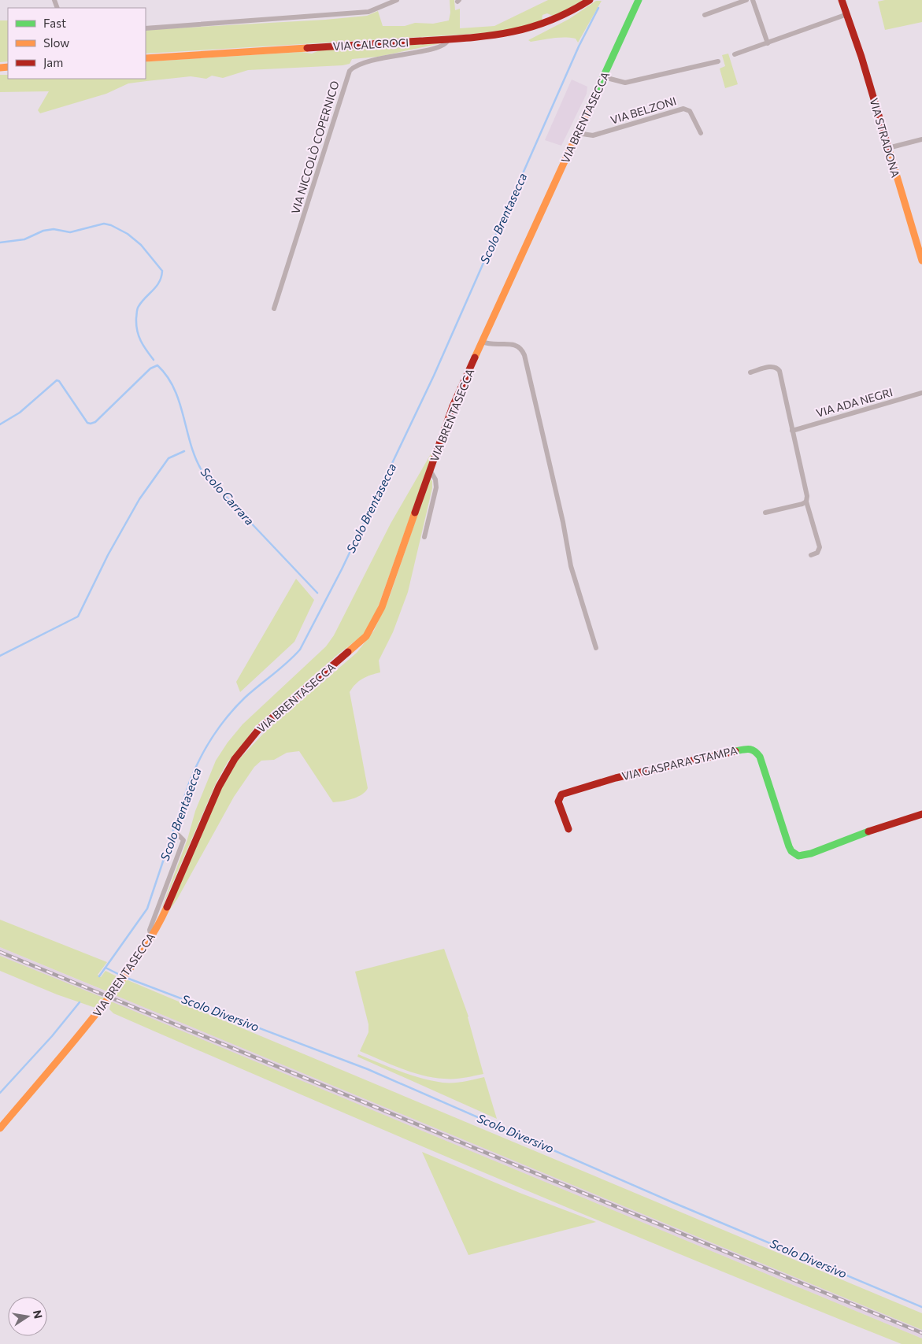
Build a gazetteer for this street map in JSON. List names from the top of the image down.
{
  "streets": {
    "street": [
      "VIA CALCROCI",
      "VIA BELZONI",
      "VIA BRENTASECCA",
      "VIA STRADONA",
      "VIA NICCOLÒ COPERNICO",
      "VIA ADA NEGRI",
      "VIA GASPARA STAMPA"
    ]
  },
  "crossings": [
    ["VIA CALCROCI", "VIA NICCOLÒ COPERNICO"],
    ["VIA BELZONI", "VIA BRENTASECCA"]
  ],
  "water": ["Scolo Brentasecca", "Scolo Carrara", "Scolo Diversivo"],
  "legend": ["Fast", "Slow", "Jam"],
  "north": "right"
}
